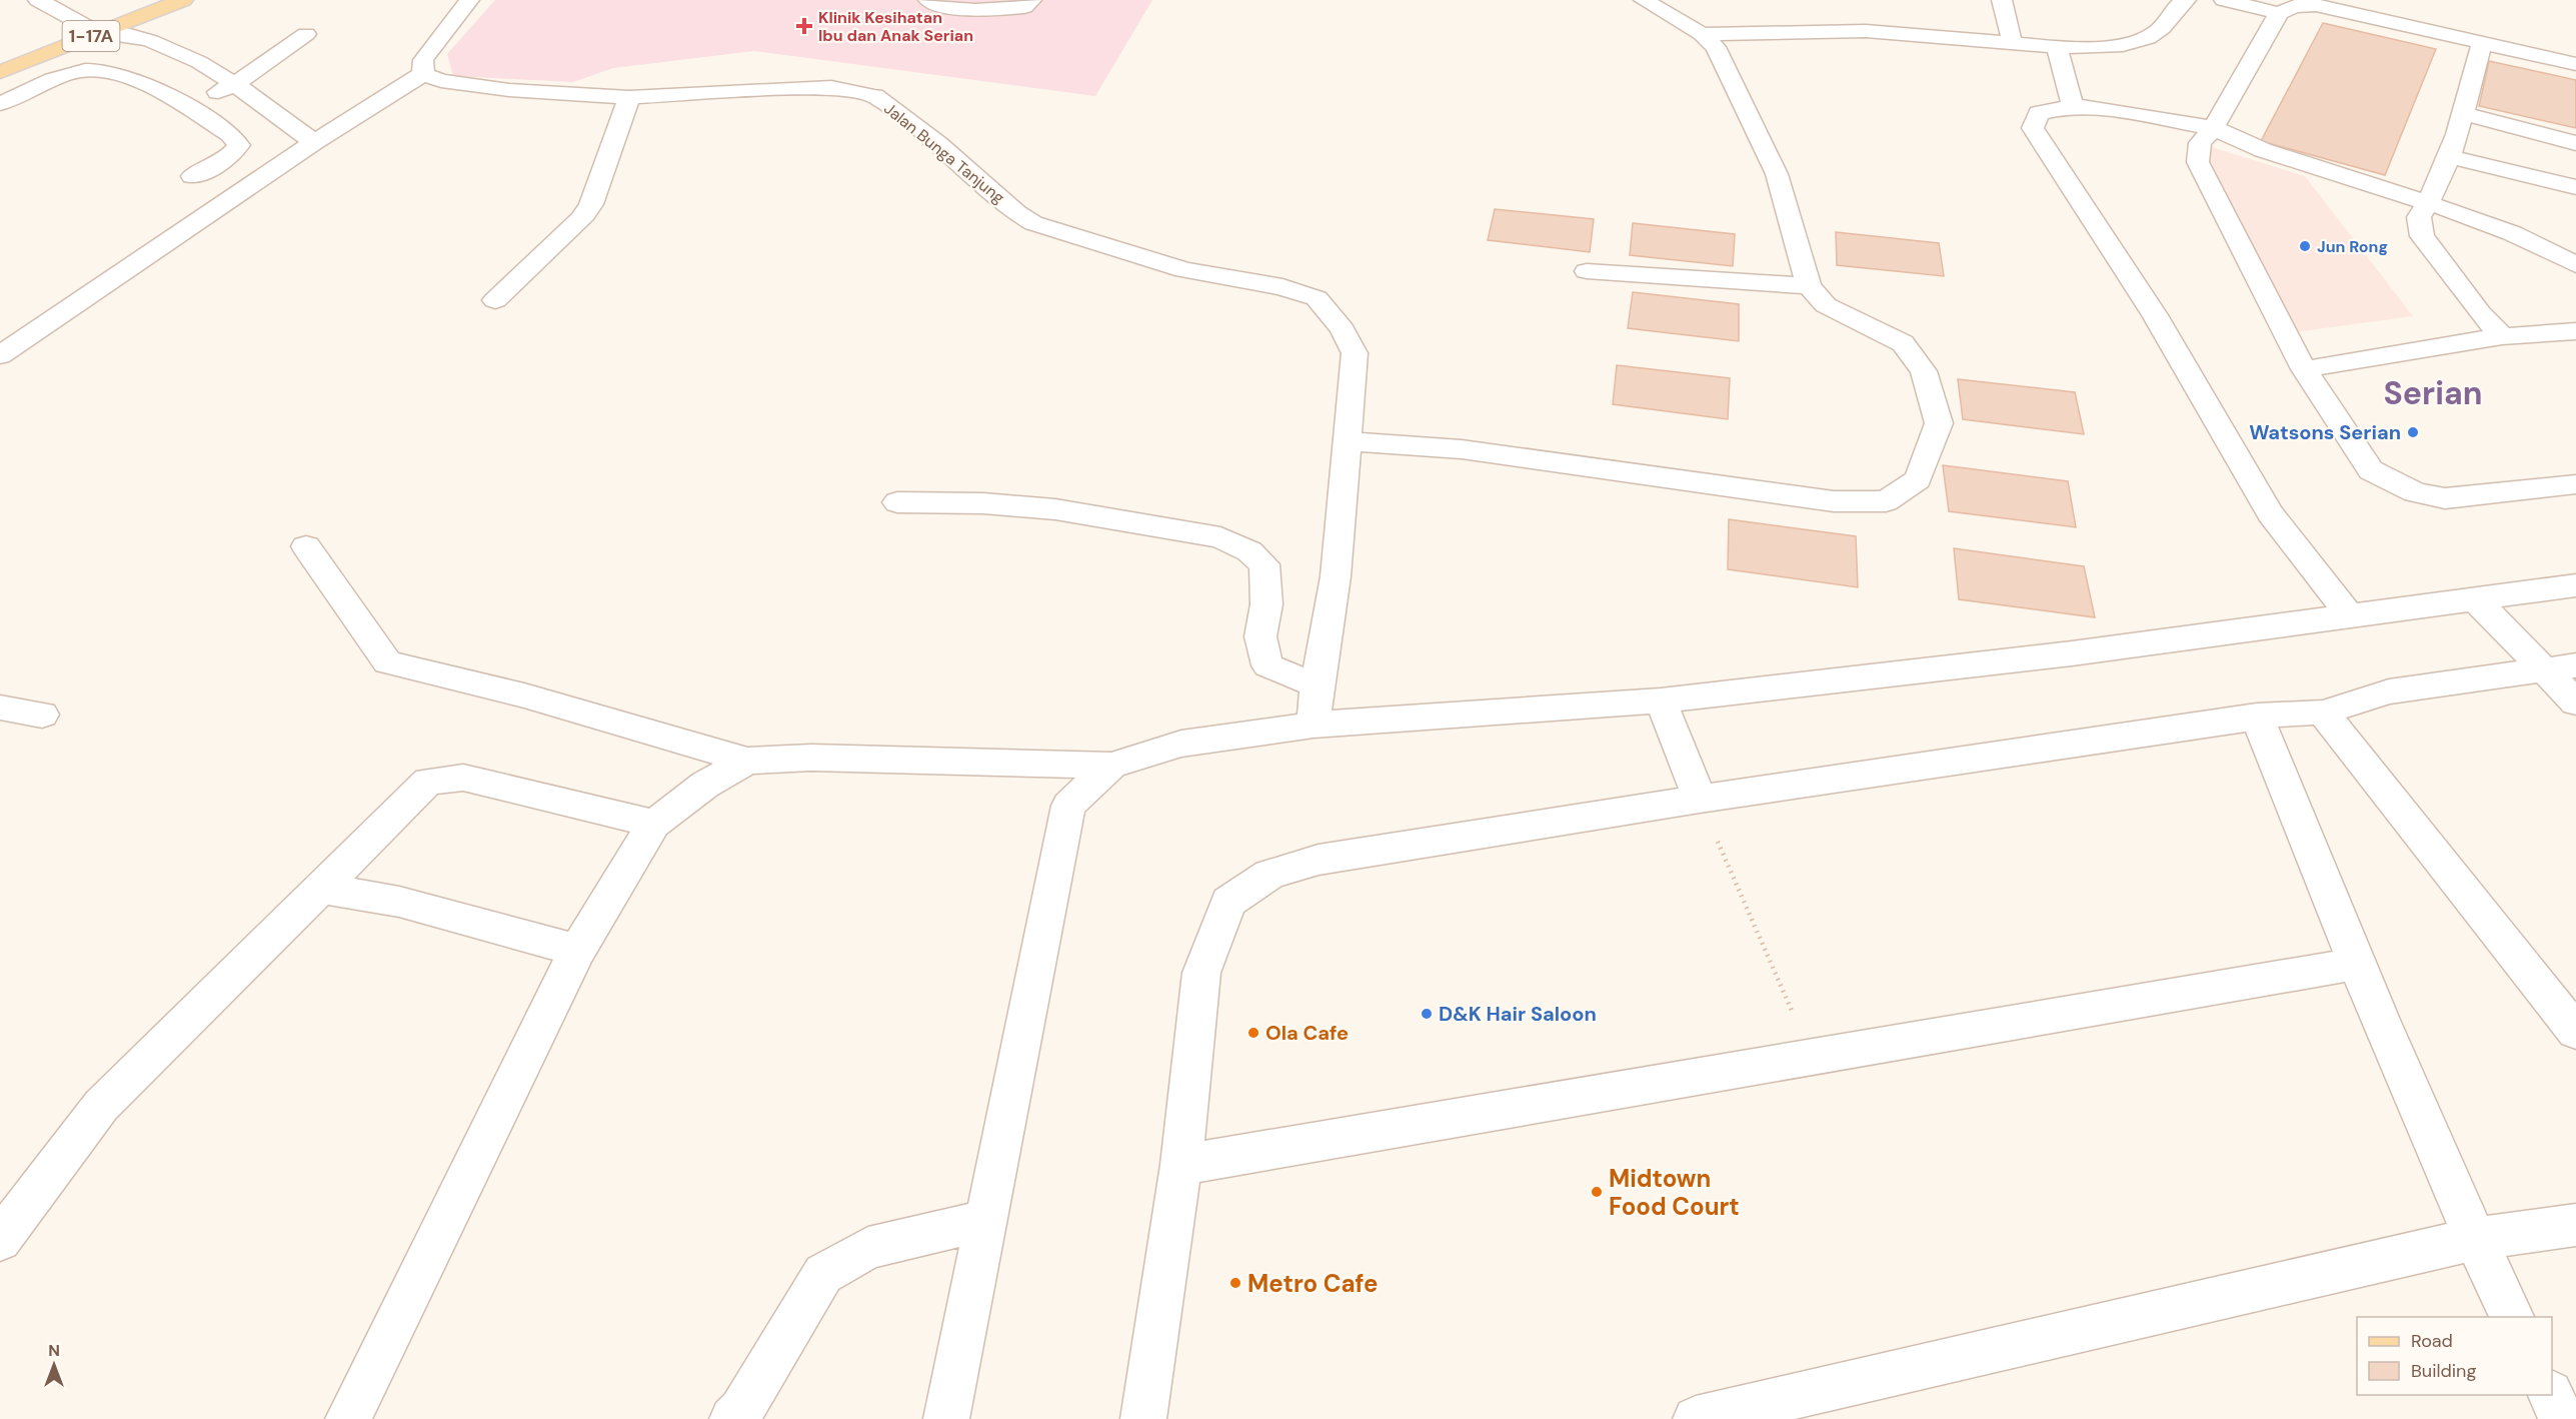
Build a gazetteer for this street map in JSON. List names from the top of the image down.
{
  "streets": {
    "main road": ["1-17A"],
    "street": ["Jalan Bunga Tanjung"]
  },
  "districts": ["Serian"],
  "places": {
    "health": ["Klinik Kesihatan Ibu dan Anak Serian"],
    "other": [
      "Jun Rong",
      "Watsons Serian",
      "D&K Hair Saloon",
      "Ola Cafe",
      "Midtown Food Court",
      "Metro Cafe"
    ]
  },
  "legend": ["Road", "Building"],
  "north": "top"
}
